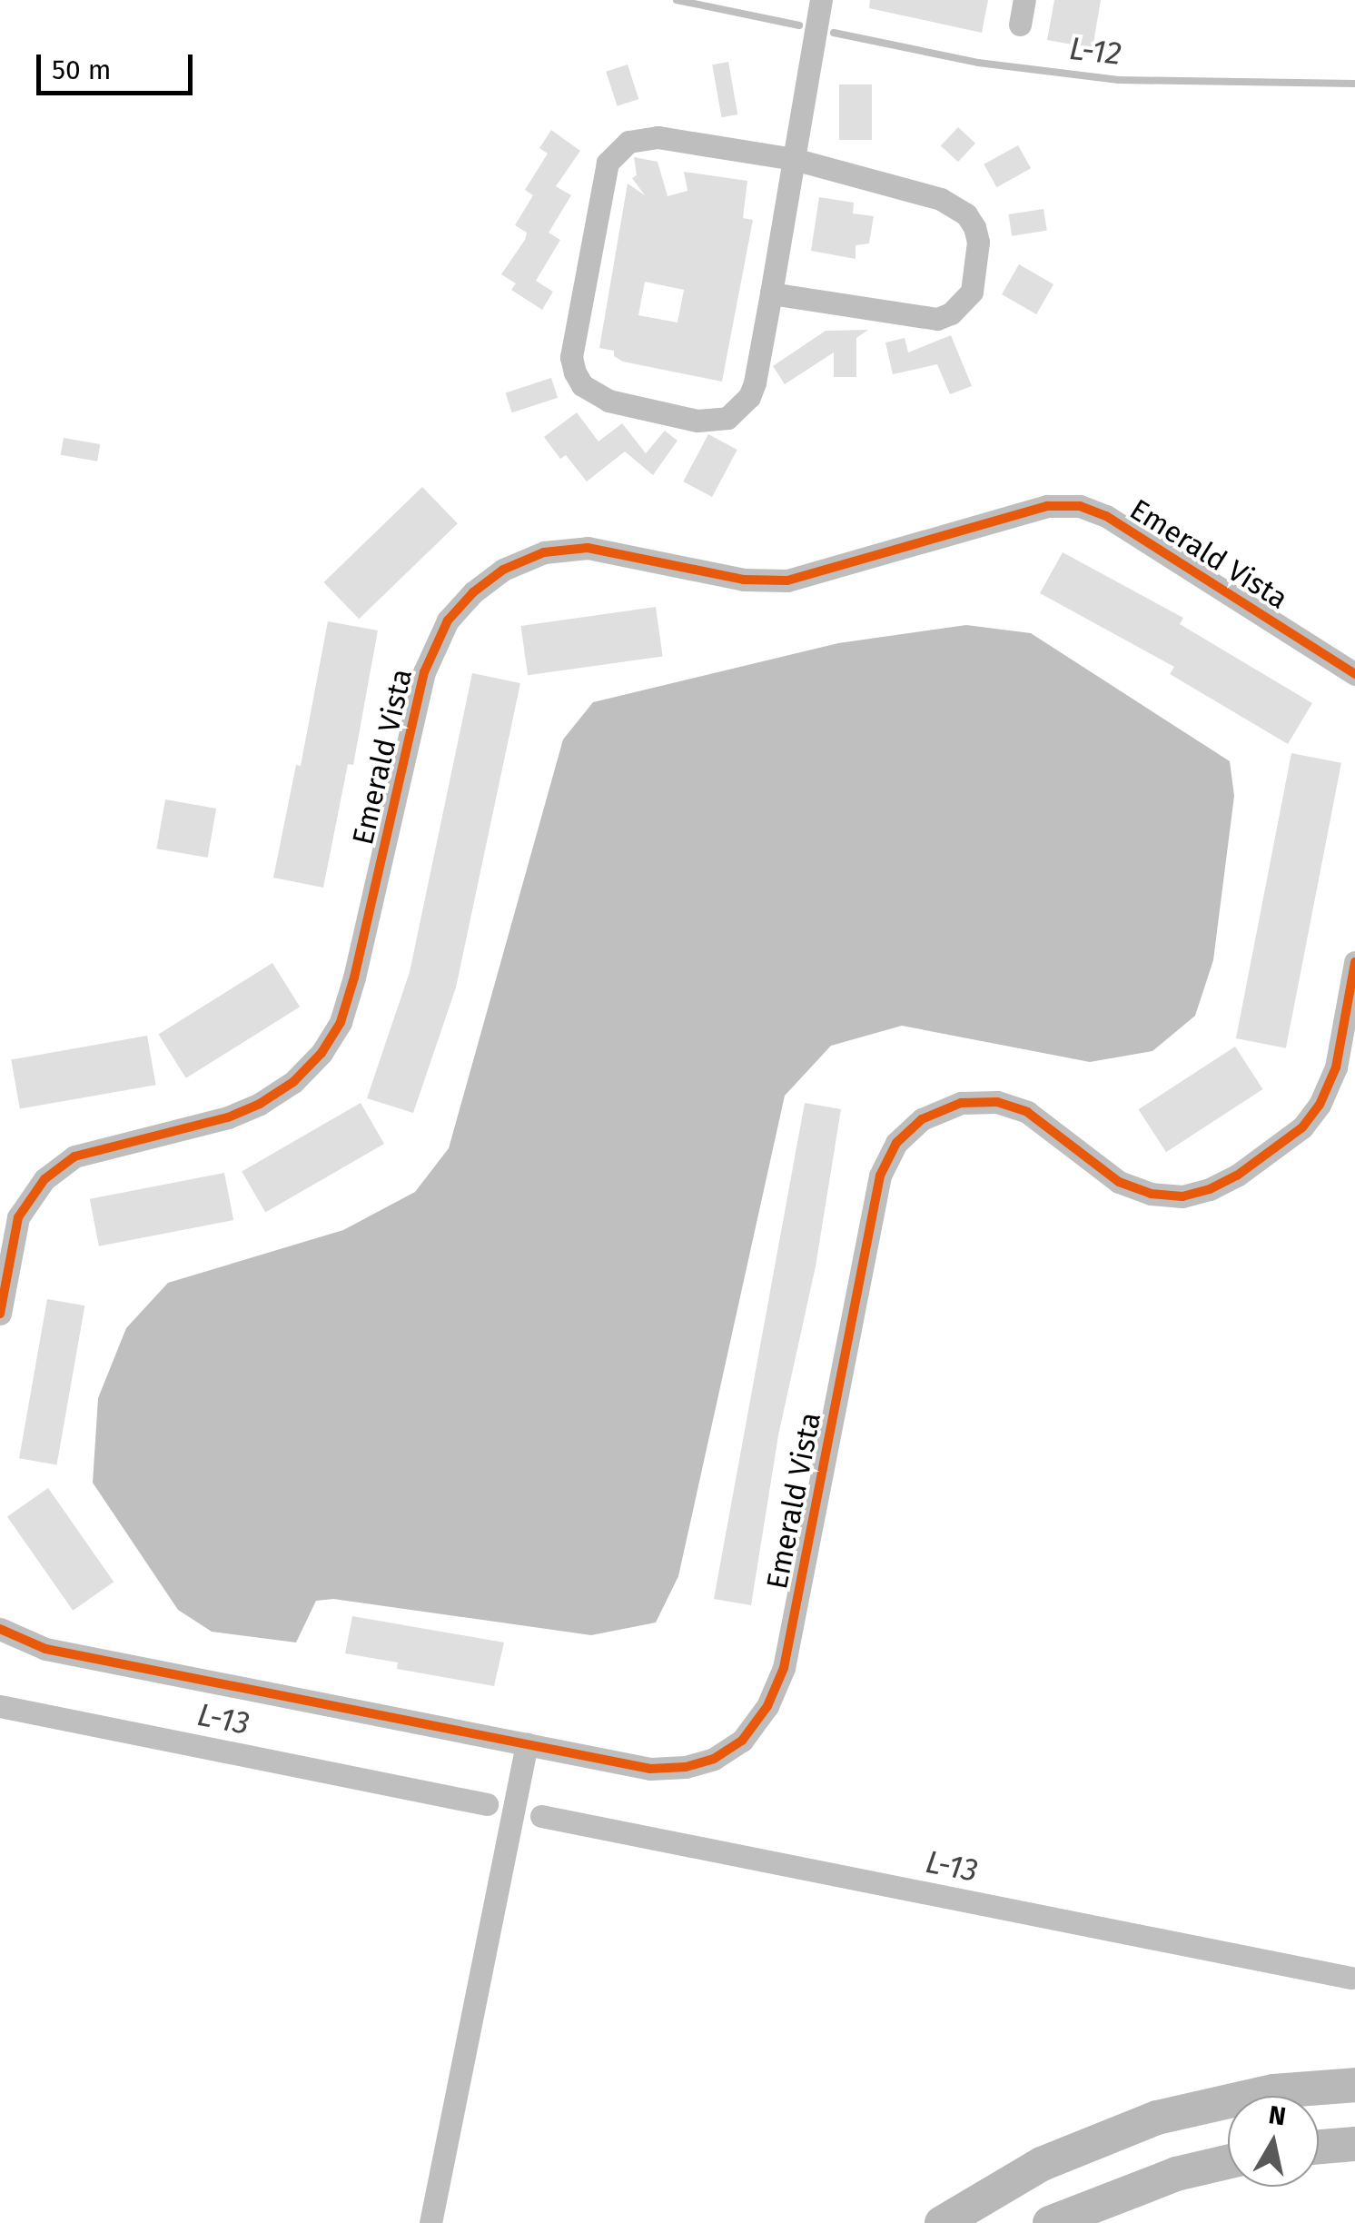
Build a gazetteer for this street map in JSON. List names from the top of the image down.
{
  "streets": {
    "street": ["Emerald Vista"]
  },
  "water": ["L-12", "L-13"],
  "scale_bar": "50 m",
  "north": "top"
}
